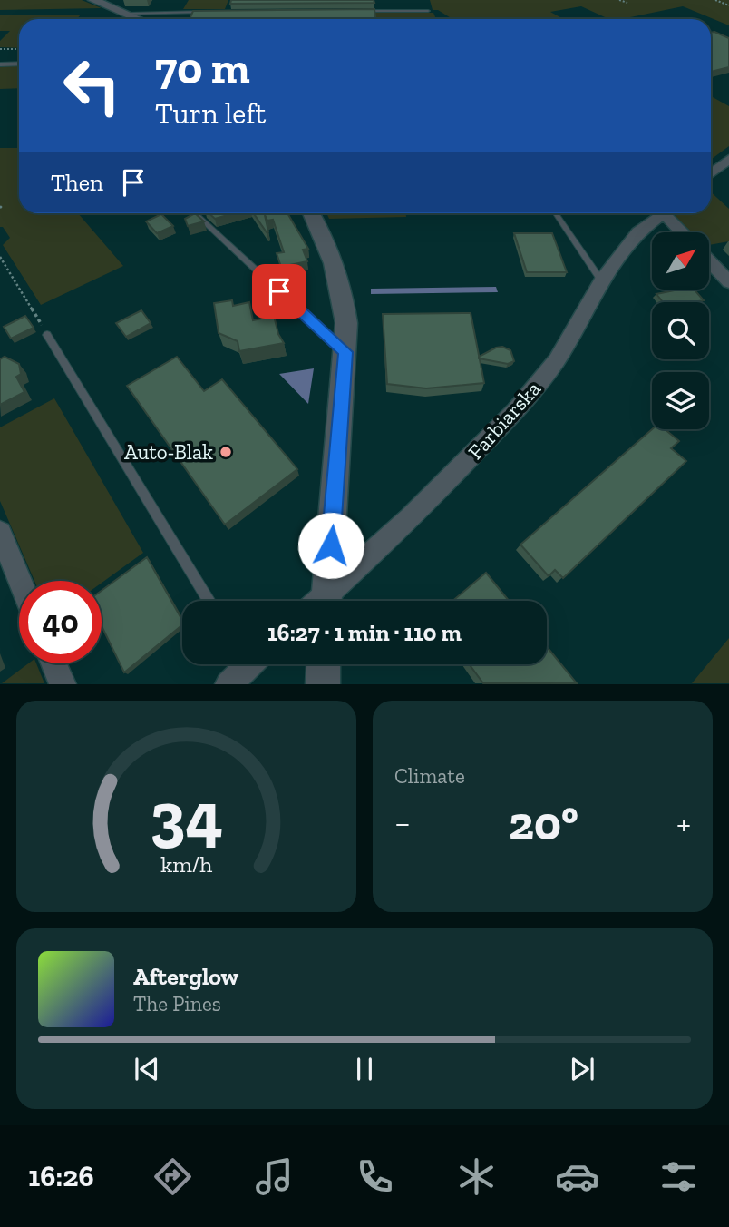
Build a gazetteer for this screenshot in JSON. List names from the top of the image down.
{
  "streets": {
    "street": ["Farbiarska"]
  },
  "places": ["Auto-Blak"],
  "north": "top right",
  "page": {
    "turn": ["70 m", "Turn left"],
    "then": "Then",
    "limit": "40",
    "trip": "16:27 · 1 min · 110 m",
    "tile": "Climate",
    "heat": ["−", "20°", "+"],
    "song": ["Afterglow", "The Pines"],
    "tabs": "16:26",
    "gauge": ["34", "km/h"]
  }
}
